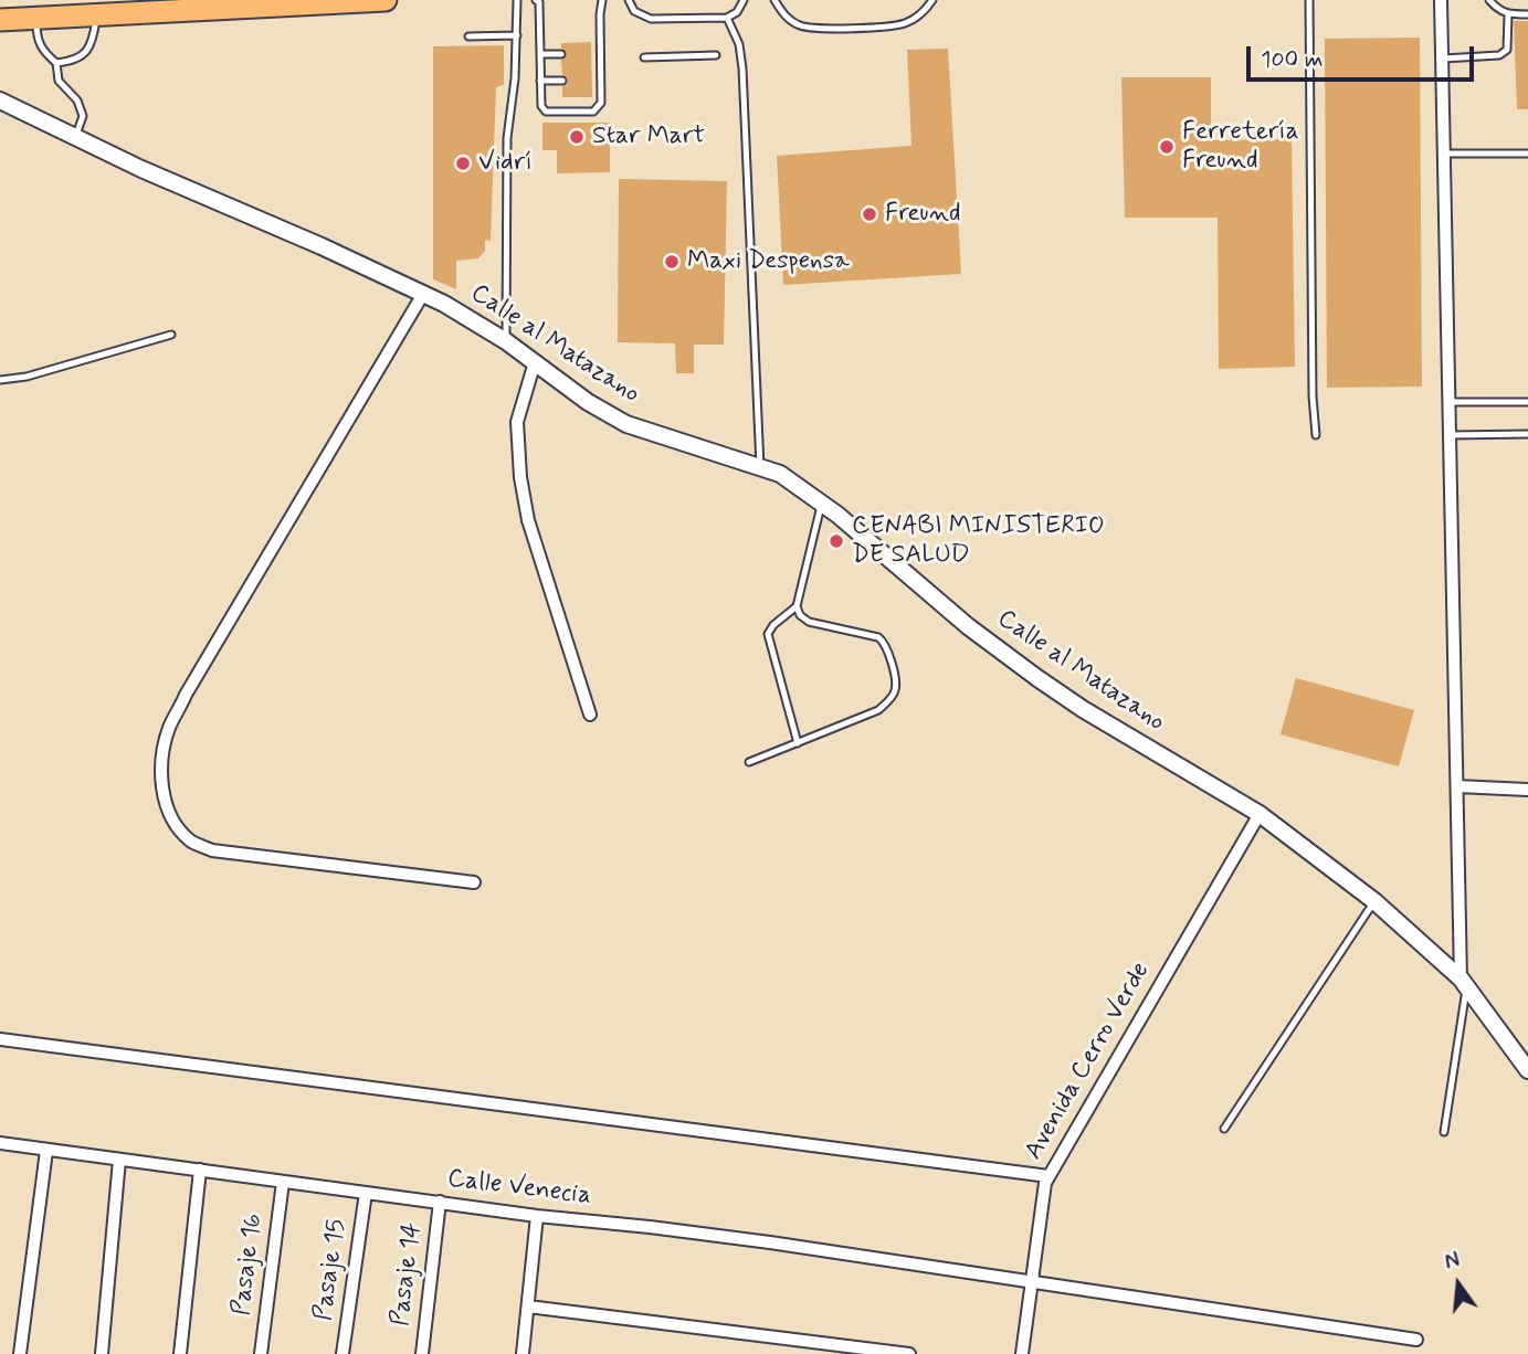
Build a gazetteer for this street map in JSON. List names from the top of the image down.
{
  "streets": {
    "street": [
      "Calle al Matazano",
      "Avenida Cerro Verde",
      "Calle Venecia",
      "Pasaje 16",
      "Pasaje 15",
      "Pasaje 14"
    ]
  },
  "crossings": [
    ["Calle al Matazano", "Avenida Cerro Verde"],
    ["Avenida Cerro Verde", "Calle Venecia"],
    ["Calle Venecia", "Pasaje 16"],
    ["Calle Venecia", "Pasaje 15"],
    ["Calle Venecia", "Pasaje 14"]
  ],
  "places": [
    "Star Mart",
    "Ferretería Freund",
    "Vidrí",
    "Freund",
    "Maxi Despensa",
    "CENABI MINISTERIO DE SALUD"
  ],
  "scale_bar": "100 m",
  "north": "top"
}
